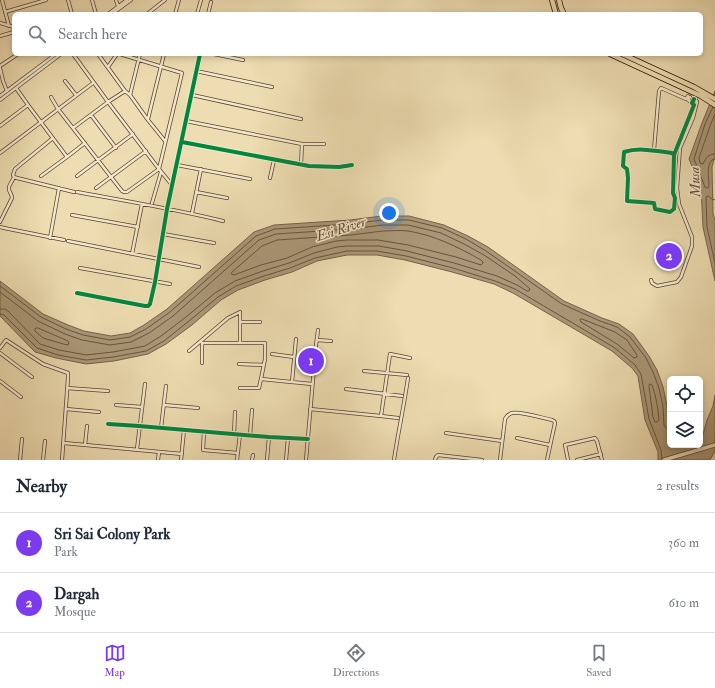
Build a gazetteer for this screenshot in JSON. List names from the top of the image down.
{
  "water": ["Musa", "Esi River"],
  "page": {
    "search": "Search here",
    "pins": ["2", "1"],
    "heading": ["Nearby", "2 results"],
    "list": [
      {
        "mark": "1",
        "name": "Sri Sai Colony Park",
        "note": "Park",
        "value": "360 m"
      },
      {
        "mark": "2",
        "name": "Dargah",
        "note": "Mosque",
        "value": "610 m"
      }
    ],
    "nav": ["Map", "Directions", "Saved"]
  }
}
